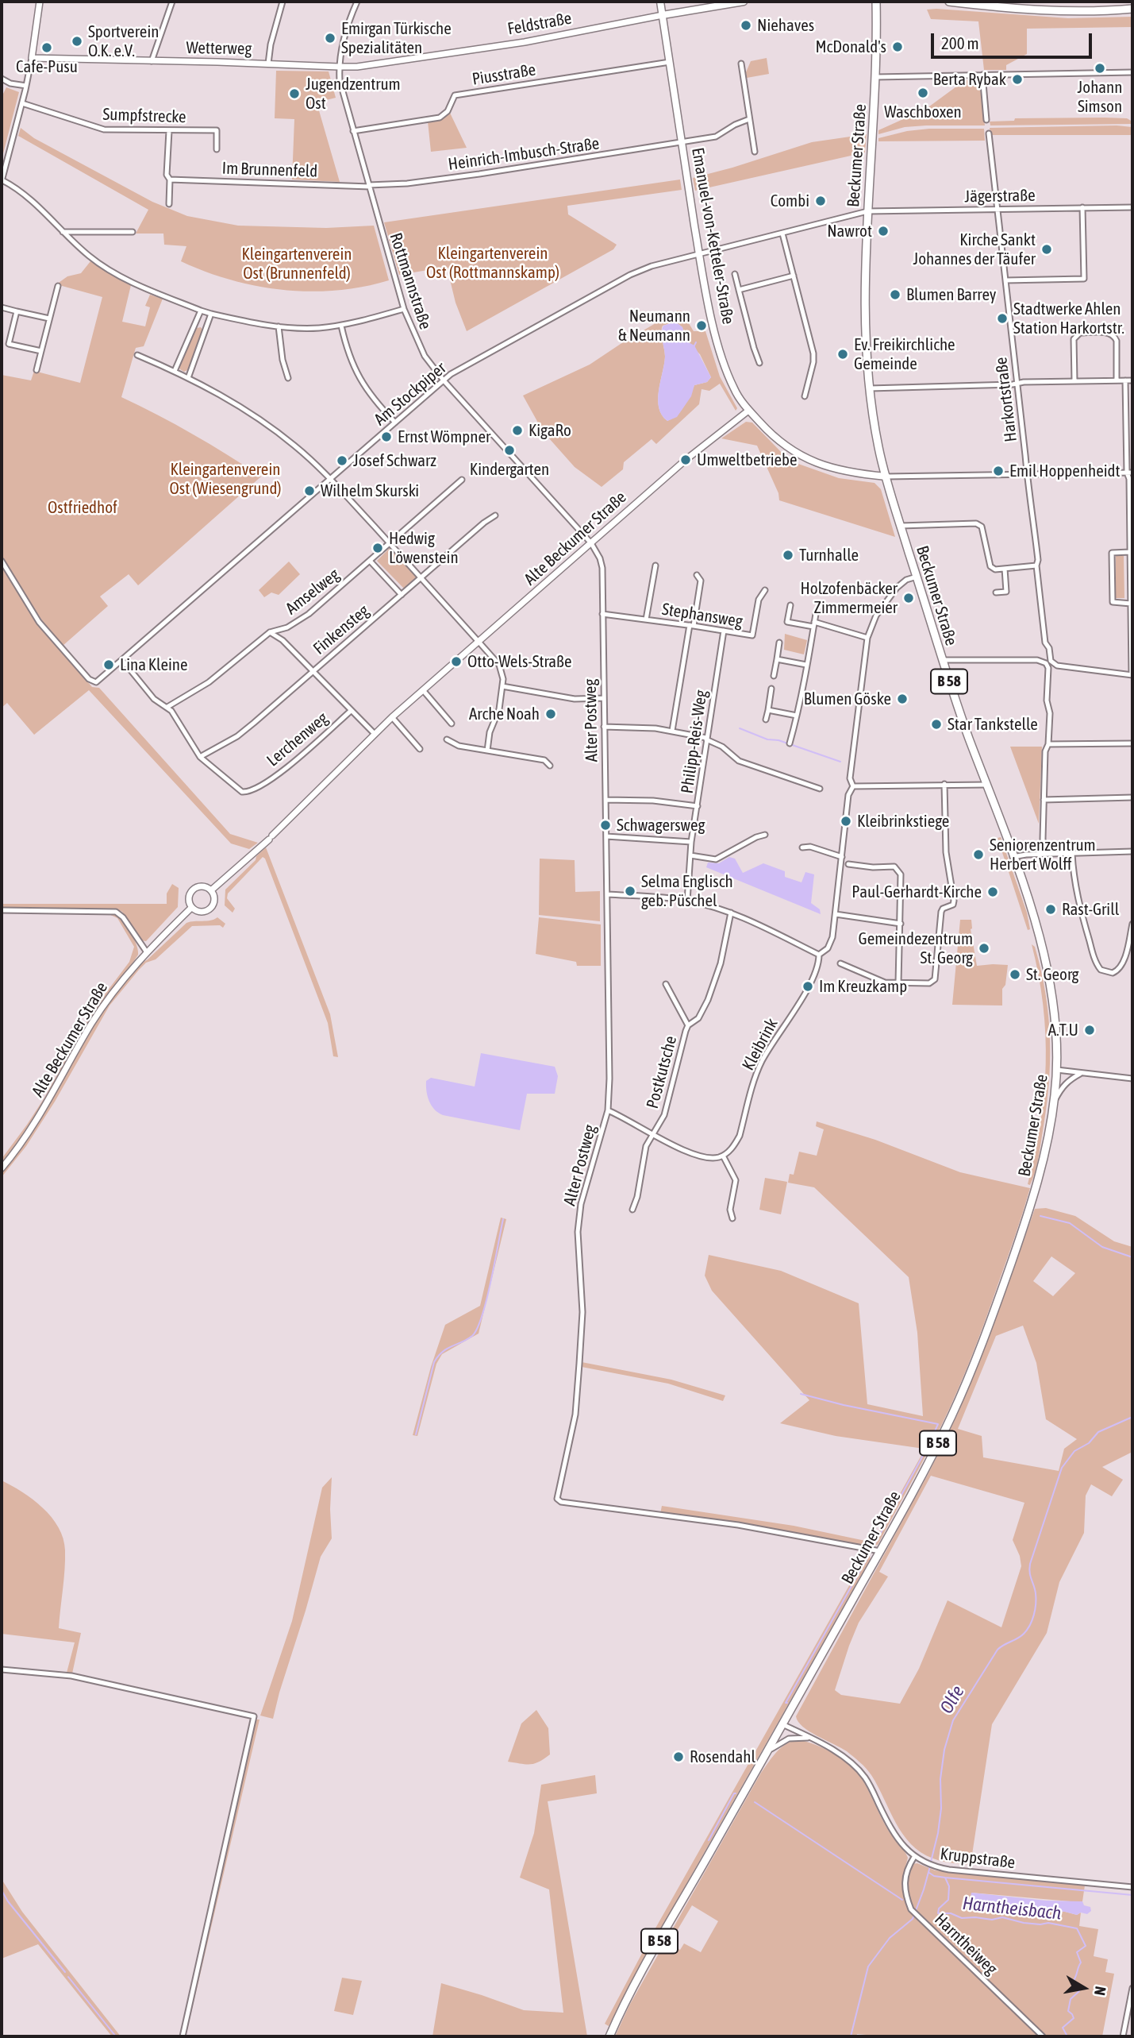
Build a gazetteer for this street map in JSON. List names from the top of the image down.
{
  "streets": {
    "main road": [
      "Feldstraße",
      "Beckumer Straße",
      "Emanuel-von-Ketteler-Straße",
      "B 58"
    ],
    "street": [
      "Wetterweg",
      "Piusstraße",
      "Sumpfstrecke",
      "Heinrich-Imbusch-Straße",
      "Im Brunnenfeld",
      "Jägerstraße",
      "Rottmannstraße",
      "Am Stockpiper",
      "Harkortstraße",
      "Alte Beckumer Straße",
      "Amselweg",
      "Stephansweg",
      "Finkensteg",
      "Alter Postweg",
      "Lerchenweg",
      "Philipp-Reis-Weg",
      "Kleibrink",
      "Postkutsche",
      "Kruppstraße",
      "Harntheiweg"
    ]
  },
  "crossings": [
    ["Feldstraße", "Wetterweg"],
    ["Feldstraße", "Emanuel-von-Ketteler-Straße"],
    ["Feldstraße", "Rottmannstraße"],
    ["Wetterweg", "Rottmannstraße"],
    ["Piusstraße", "Emanuel-von-Ketteler-Straße"],
    ["Piusstraße", "Rottmannstraße"],
    ["Heinrich-Imbusch-Straße", "Im Brunnenfeld"],
    ["Heinrich-Imbusch-Straße", "Emanuel-von-Ketteler-Straße"],
    ["Heinrich-Imbusch-Straße", "Rottmannstraße"],
    ["Beckumer Straße", "Jägerstraße"],
    ["Beckumer Straße", "Emanuel-von-Ketteler-Straße"],
    ["Beckumer Straße", "Am Stockpiper"],
    ["Beckumer Straße", "Alter Postweg"],
    ["Beckumer Straße", "Kleibrink"],
    ["Beckumer Straße", "Kruppstraße"],
    ["Im Brunnenfeld", "Rottmannstraße"],
    ["Jägerstraße", "Am Stockpiper"],
    ["Jägerstraße", "Harkortstraße"],
    ["Emanuel-von-Ketteler-Straße", "Am Stockpiper"],
    ["Emanuel-von-Ketteler-Straße", "Alte Beckumer Straße"],
    ["Rottmannstraße", "Am Stockpiper"],
    ["Rottmannstraße", "Alte Beckumer Straße"],
    ["Rottmannstraße", "Alter Postweg"],
    ["Am Stockpiper", "Lerchenweg"],
    ["Alte Beckumer Straße", "Alter Postweg"],
    ["Amselweg", "Lerchenweg"],
    ["Stephansweg", "Alter Postweg"],
    ["Stephansweg", "Philipp-Reis-Weg"],
    ["Finkensteg", "Lerchenweg"],
    ["Kruppstraße", "Harntheiweg"]
  ],
  "water": ["Olfe", "Harntheisbach"],
  "parks": [
    "Kleingartenverein Ost (Rottmannskamp)",
    "Kleingartenverein Ost (Brunnenfeld)",
    "Kleingartenverein Ost (Wiesengrund)",
    "Ostfriedhof"
  ],
  "places": [
    "Niehaves",
    "Emirgan Türkische Spezialitäten",
    "Sportverein O.K. e.V.",
    "McDonald's",
    "Cafe-Pusu",
    "Johann Simson",
    "Berta Rybak",
    "Waschboxen",
    "Jugendzentrum Ost",
    "Combi",
    "Nawrot",
    "Kirche Sankt Johannes der Täufer",
    "Blumen Barrey",
    "Stadtwerke Ahlen Station Harkortstr.",
    "Neumann & Neumann",
    "Ev. Freikirchliche Gemeinde",
    "KigaRo",
    "Ernst Wömpner",
    "Kindergarten",
    "Umweltbetriebe",
    "Josef Schwarz",
    "Emil Hoppenheidt",
    "Wilhelm Skurski",
    "Hedwig Löwenstein",
    "Turnhalle",
    "Holzofenbäcker Zimmermeier",
    "Otto-Wels-Straße",
    "Lina Kleine",
    "Blumen Göske",
    "Arche Noah",
    "Star Tankstelle",
    "Kleibrinkstiege",
    "Schwagersweg",
    "Seniorenzentrum Herbert Wolff",
    "Selma Englisch geb. Püschel",
    "Paul-Gerhardt-Kirche",
    "Rast-Grill",
    "Gemeindezentrum St. Georg",
    "St. Georg",
    "Im Kreuzkamp",
    "A.T.U",
    "Rosendahl"
  ],
  "scale_bar": "200 m",
  "north": "right"
}
